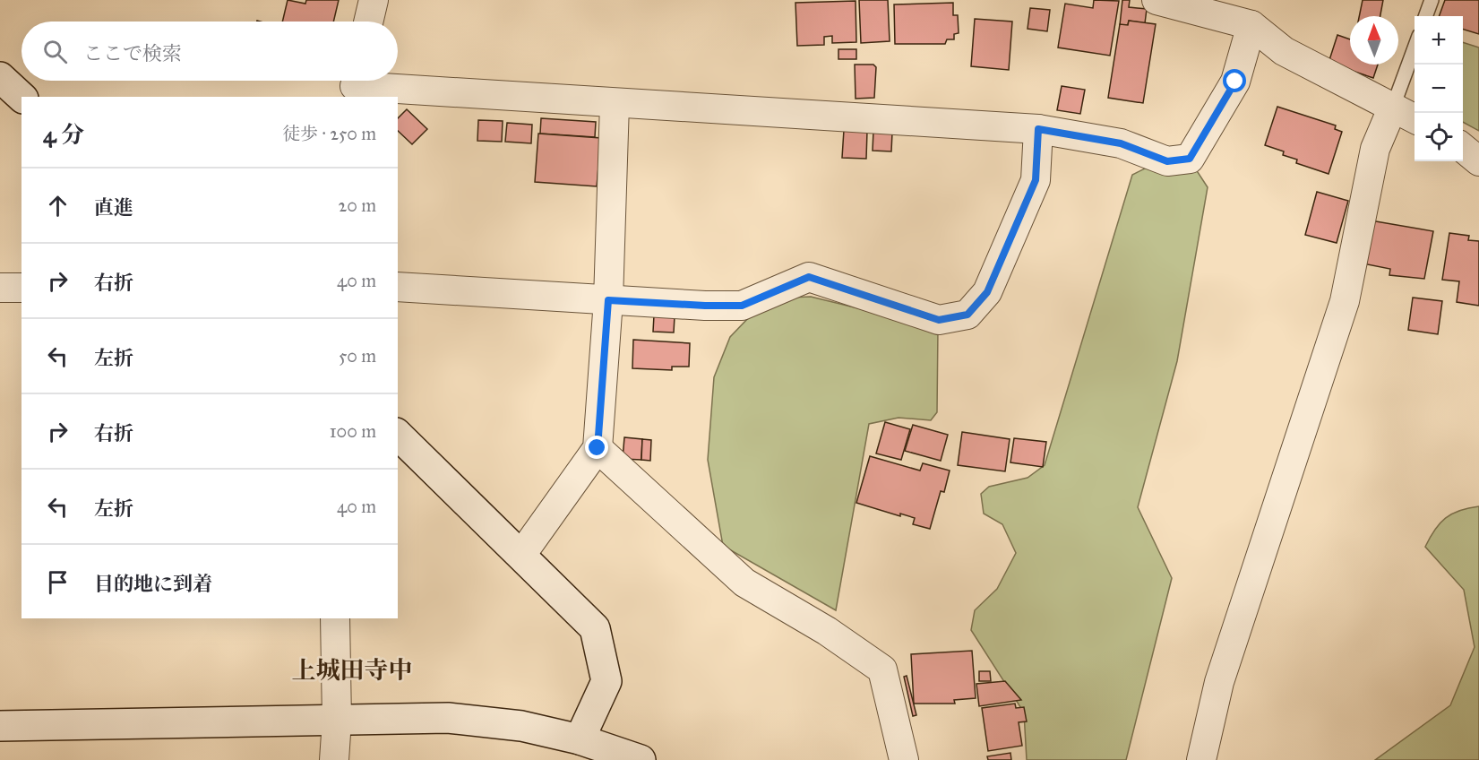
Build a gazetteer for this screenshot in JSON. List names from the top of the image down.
{
  "districts": ["上城田寺中"],
  "north": "top",
  "page": {
    "map_buttons": ["+", "−"],
    "search": "ここで検索",
    "heading": ["4 分", "徒歩 · 250 m"],
    "list": [
      ["直進", "20 m"],
      ["右折", "40 m"],
      ["左折", "50 m"],
      ["右折", "100 m"],
      ["左折", "40 m"],
      "目的地に到着"
    ]
  }
}
